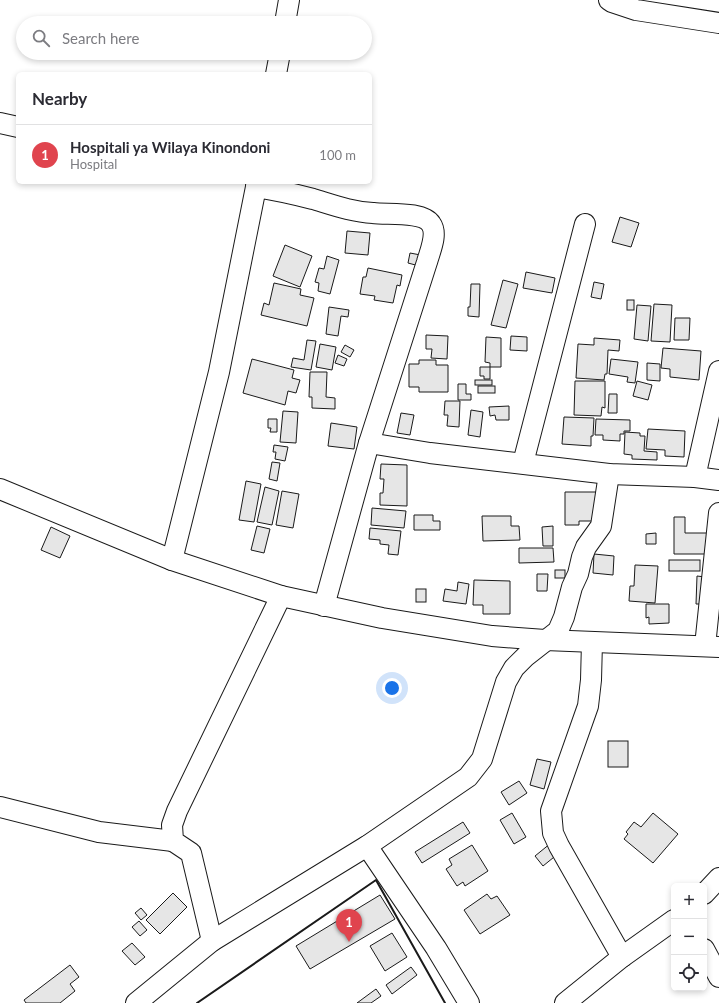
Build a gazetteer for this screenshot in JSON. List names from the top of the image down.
{
  "page": {
    "search": "Search here",
    "heading": "Nearby",
    "list": [
      {
        "mark": "1",
        "name": "Hospitali ya Wilaya Kinondoni",
        "note": "Hospital",
        "value": "100 m"
      }
    ],
    "map_buttons": ["+", "−"],
    "pins": "1"
  }
}
